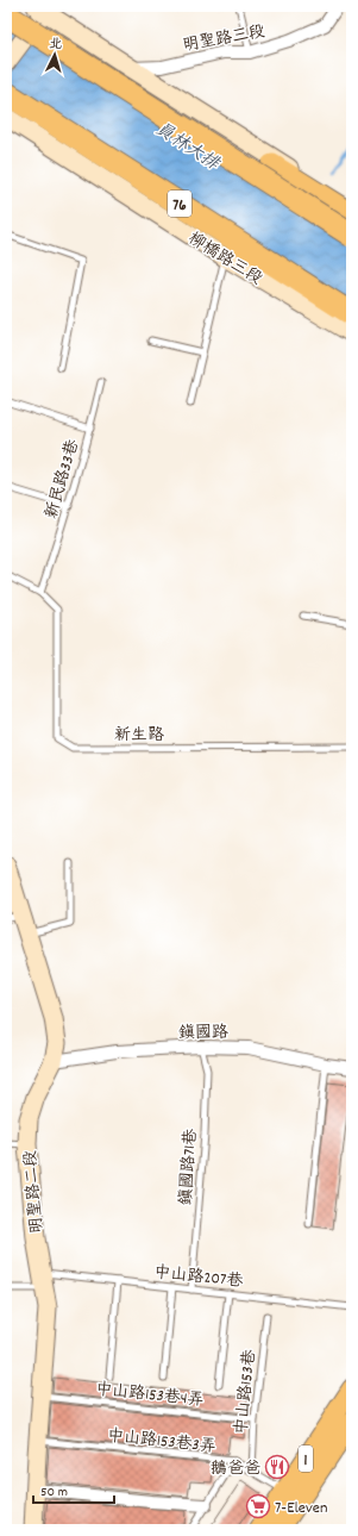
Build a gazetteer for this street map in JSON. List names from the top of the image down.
{
  "streets": {
    "highway": ["76"],
    "main road": ["柳橋路三段", "明聖路二段", "1"],
    "street": ["明聖路三段", "鎮國路"],
    "lane": [
      "新民路33巷",
      "新生路",
      "鎮國路71巷",
      "中山路207巷",
      "中山路153巷",
      "中山路153巷4弄",
      "中山路153巷3弄"
    ]
  },
  "crossings": [
    ["新民路33巷", "新生路"],
    ["鎮國路", "鎮國路71巷"],
    ["鎮國路", "明聖路二段"],
    ["鎮國路71巷", "中山路207巷"],
    ["明聖路二段", "中山路207巷"],
    ["明聖路二段", "中山路153巷4弄"],
    ["明聖路二段", "中山路153巷3弄"],
    ["中山路153巷", "中山路153巷4弄"],
    ["中山路153巷", "中山路153巷3弄"],
    ["中山路153巷3弄", "1"]
  ],
  "water": ["員林大排"],
  "places": {
    "restaurant": ["鵝爸爸"],
    "supermarket": ["7-Eleven"]
  },
  "scale_bar": "50 m",
  "north": "top"
}
